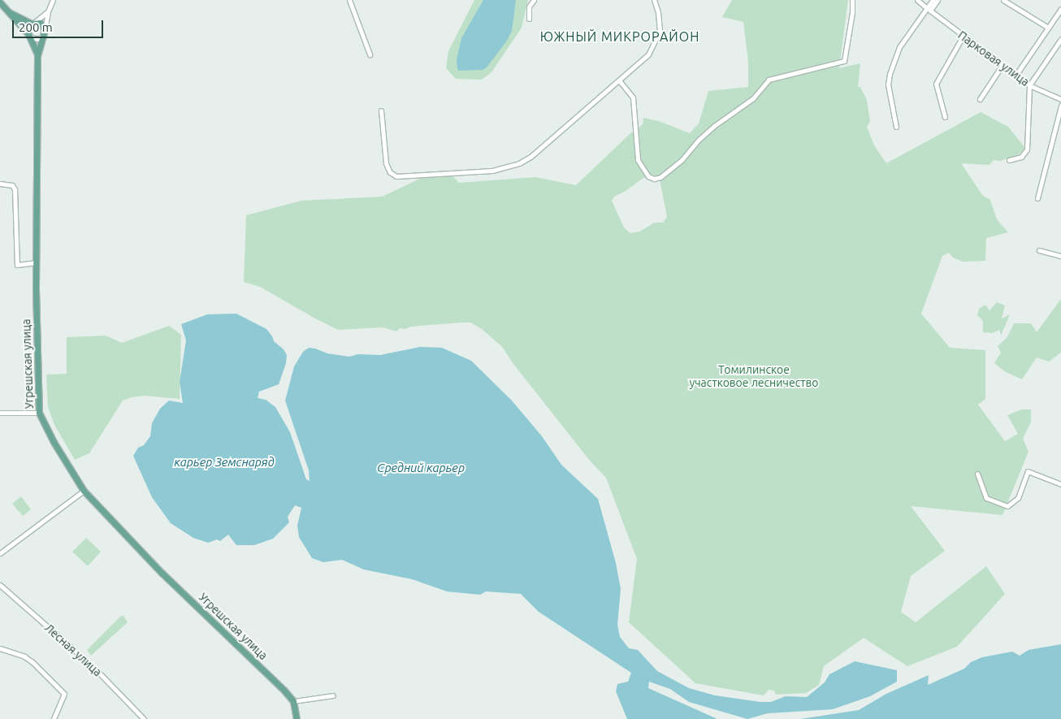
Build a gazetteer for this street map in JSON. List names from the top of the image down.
{
  "streets": {
    "main road": ["Угрешская улица"],
    "street": ["Парковая улица", "Лесная улица"]
  },
  "districts": ["ЮЖНЫЙ МИКРОРАЙОН"],
  "water": ["карьер Земснаряд", "Средний карьер"],
  "parks": ["Томилинское участковое лесничество"],
  "scale_bar": "200 m"
}
